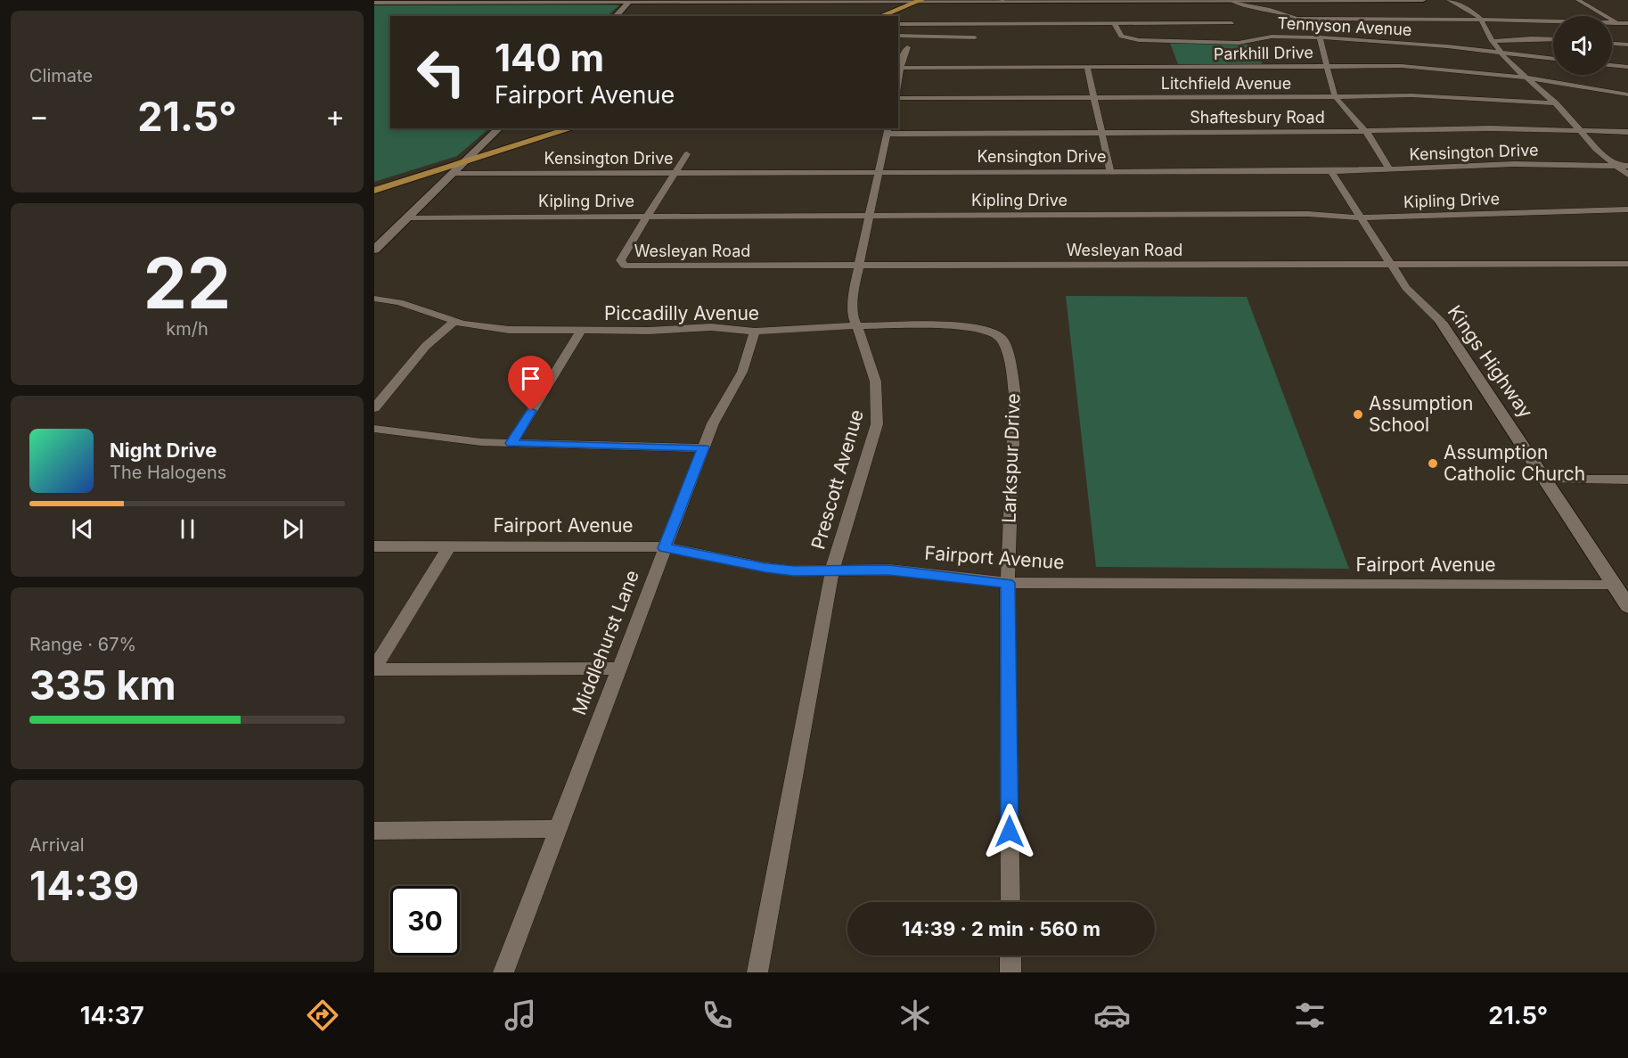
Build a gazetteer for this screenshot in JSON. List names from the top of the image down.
{
  "streets": {
    "main road": ["Kings Highway"],
    "street": [
      "Tennyson Avenue",
      "Parkhill Drive",
      "Litchfield Avenue",
      "Shaftesbury Road",
      "Kensington Drive",
      "Kipling Drive",
      "Wesleyan Road",
      "Piccadilly Avenue",
      "Larkspur Drive",
      "Prescott Avenue",
      "Fairport Avenue",
      "Middlehurst Lane"
    ]
  },
  "crossings": [
    ["Shaftesbury Road", "Prescott Avenue"],
    ["Kensington Drive", "Kings Highway"],
    ["Kensington Drive", "Prescott Avenue"],
    ["Kipling Drive", "Wesleyan Road"],
    ["Kipling Drive", "Kings Highway"],
    ["Kipling Drive", "Prescott Avenue"],
    ["Wesleyan Road", "Kings Highway"],
    ["Wesleyan Road", "Prescott Avenue"],
    ["Piccadilly Avenue", "Larkspur Drive"],
    ["Piccadilly Avenue", "Prescott Avenue"],
    ["Piccadilly Avenue", "Middlehurst Lane"],
    ["Kings Highway", "Fairport Avenue"],
    ["Larkspur Drive", "Fairport Avenue"],
    ["Prescott Avenue", "Fairport Avenue"],
    ["Fairport Avenue", "Middlehurst Lane"]
  ],
  "places": ["Assumption School", "Assumption Catholic Church"],
  "page": {
    "tile": [
      "Climate",
      ["22", "km/h"],
      ["Range · 67%", "335 km"],
      ["Arrival", "14:39"]
    ],
    "turn": ["140 m", "Fairport Avenue"],
    "heat": ["−", "21.5°", "+"],
    "song": ["Night Drive", "The Halogens"],
    "limit": "30",
    "trip": "14:39 · 2 min · 560 m",
    "tabs": ["14:37", "21.5°"]
  }
}
